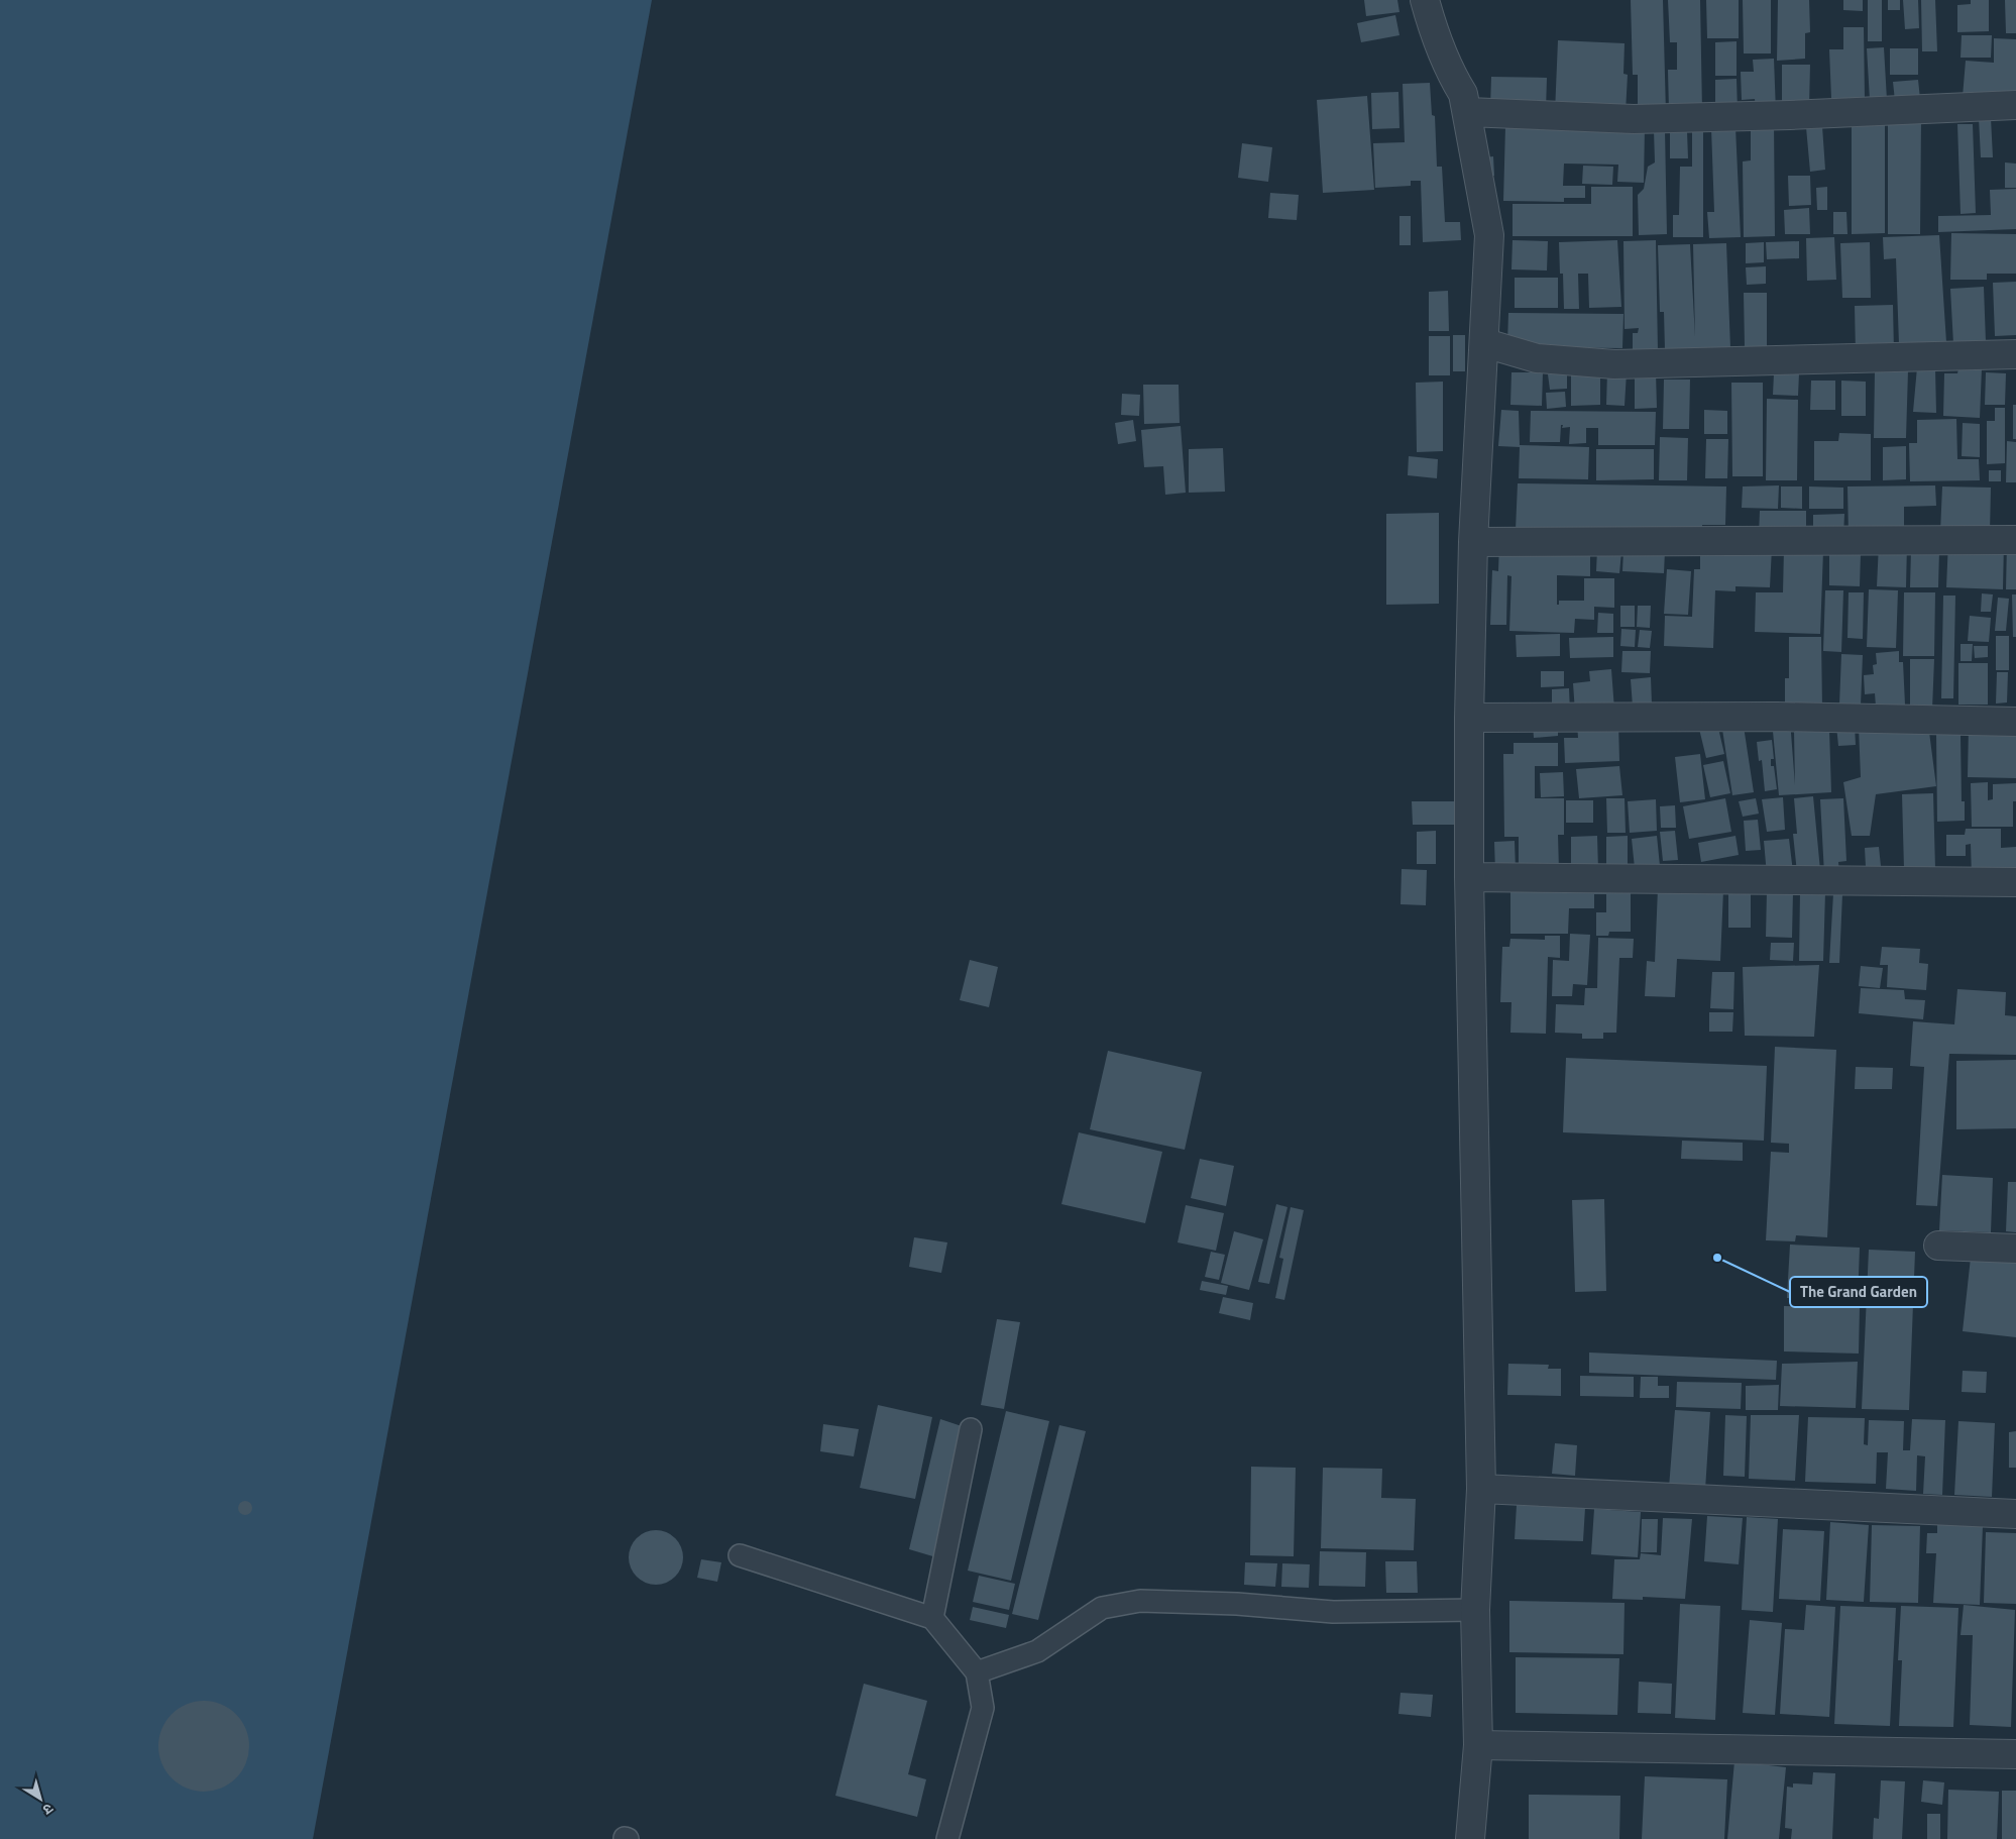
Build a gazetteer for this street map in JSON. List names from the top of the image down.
{
  "places": ["The Grand Garden"],
  "north": "bottom right"
}
